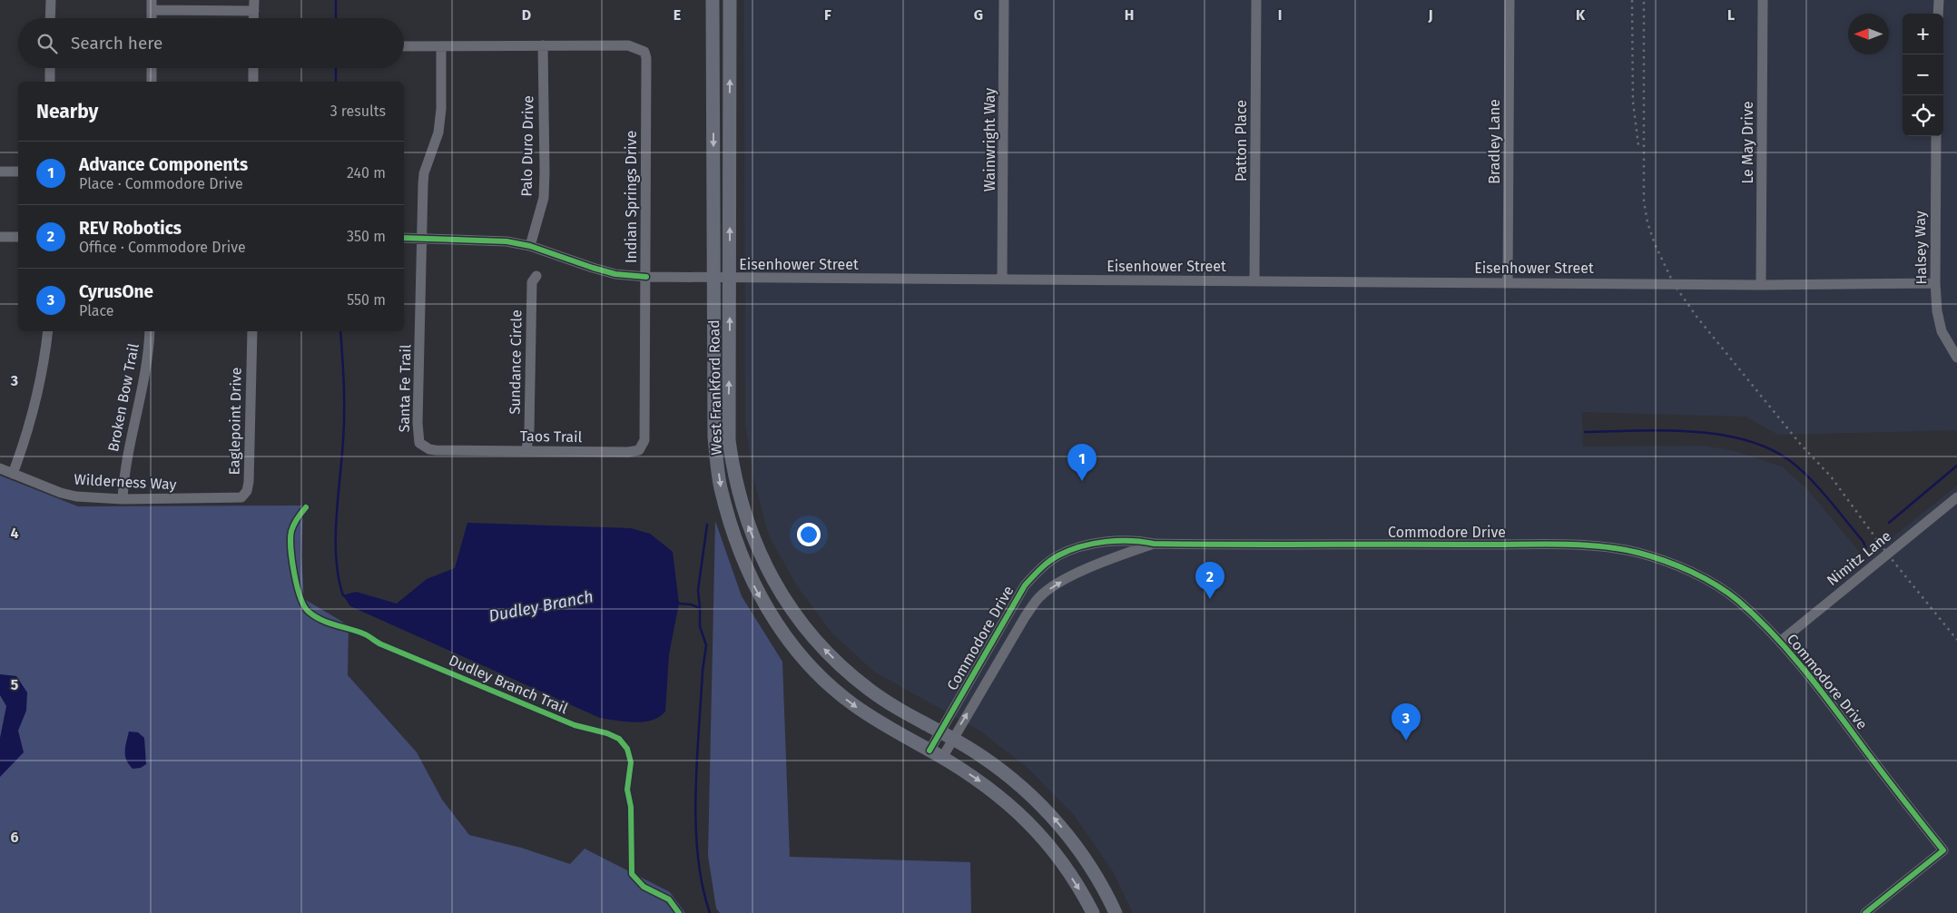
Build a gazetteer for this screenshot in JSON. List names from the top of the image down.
{
  "streets": {
    "main road": ["West Frankford Road"],
    "street": [
      "Wainwright Way",
      "Patton Place",
      "Bradley Lane",
      "Le May Drive",
      "Palo Duro Drive",
      "Indian Springs Drive",
      "Halsey Way",
      "Eisenhower Street",
      "Sundance Circle",
      "Santa Fe Trail",
      "Broken Bow Trail",
      "Eaglepoint Drive",
      "Taos Trail",
      "Wilderness Way",
      "Commodore Drive",
      "Nimitz Lane"
    ],
    "cycle path": ["Dudley Branch Trail"]
  },
  "crossings": [
    ["Wainwright Way", "Eisenhower Street"],
    ["Patton Place", "Eisenhower Street"],
    ["Bradley Lane", "Eisenhower Street"],
    ["Le May Drive", "Eisenhower Street"],
    ["Palo Duro Drive", "Indian Springs Drive"],
    ["Palo Duro Drive", "Eisenhower Street"],
    ["Indian Springs Drive", "Eisenhower Street"],
    ["Indian Springs Drive", "Taos Trail"],
    ["Halsey Way", "Eisenhower Street"],
    ["Eisenhower Street", "West Frankford Road"],
    ["Eisenhower Street", "Santa Fe Trail"],
    ["Sundance Circle", "Taos Trail"],
    ["West Frankford Road", "Commodore Drive"],
    ["Santa Fe Trail", "Taos Trail"],
    ["Broken Bow Trail", "Wilderness Way"],
    ["Eaglepoint Drive", "Wilderness Way"],
    ["Commodore Drive", "Nimitz Lane"]
  ],
  "water": ["Dudley Branch"],
  "north": "left",
  "page": {
    "map_buttons": ["+", "−"],
    "search": "Search here",
    "heading": ["Nearby", "3 results"],
    "list": [
      {
        "mark": "1",
        "name": "Advance Components",
        "note": "Place · Commodore Drive",
        "value": "240 m"
      },
      {
        "mark": "2",
        "name": "REV Robotics",
        "note": "Office · Commodore Drive",
        "value": "350 m"
      },
      {
        "mark": "3",
        "name": "CyrusOne",
        "note": "Place",
        "value": "550 m"
      }
    ],
    "pins": ["1", "2", "3"]
  },
  "grid": {
    "columns": [
      "D",
      "E",
      "F",
      "G",
      "H",
      "I",
      "J",
      "K",
      "L"
    ],
    "rows": [
      "3",
      "4",
      "5",
      "6"
    ]
  }
}
